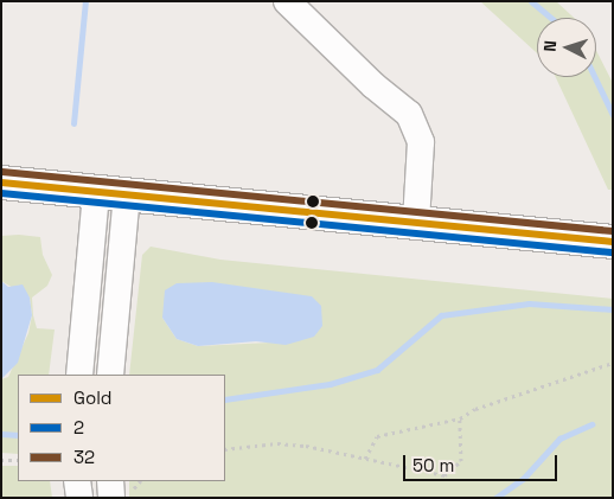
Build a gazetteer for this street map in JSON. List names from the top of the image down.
{
  "lines": ["transit line 32", "transit line Gold", "transit line 2"],
  "legend": ["Gold", "2", "32"],
  "scale_bar": "50 m",
  "north": "left"
}
